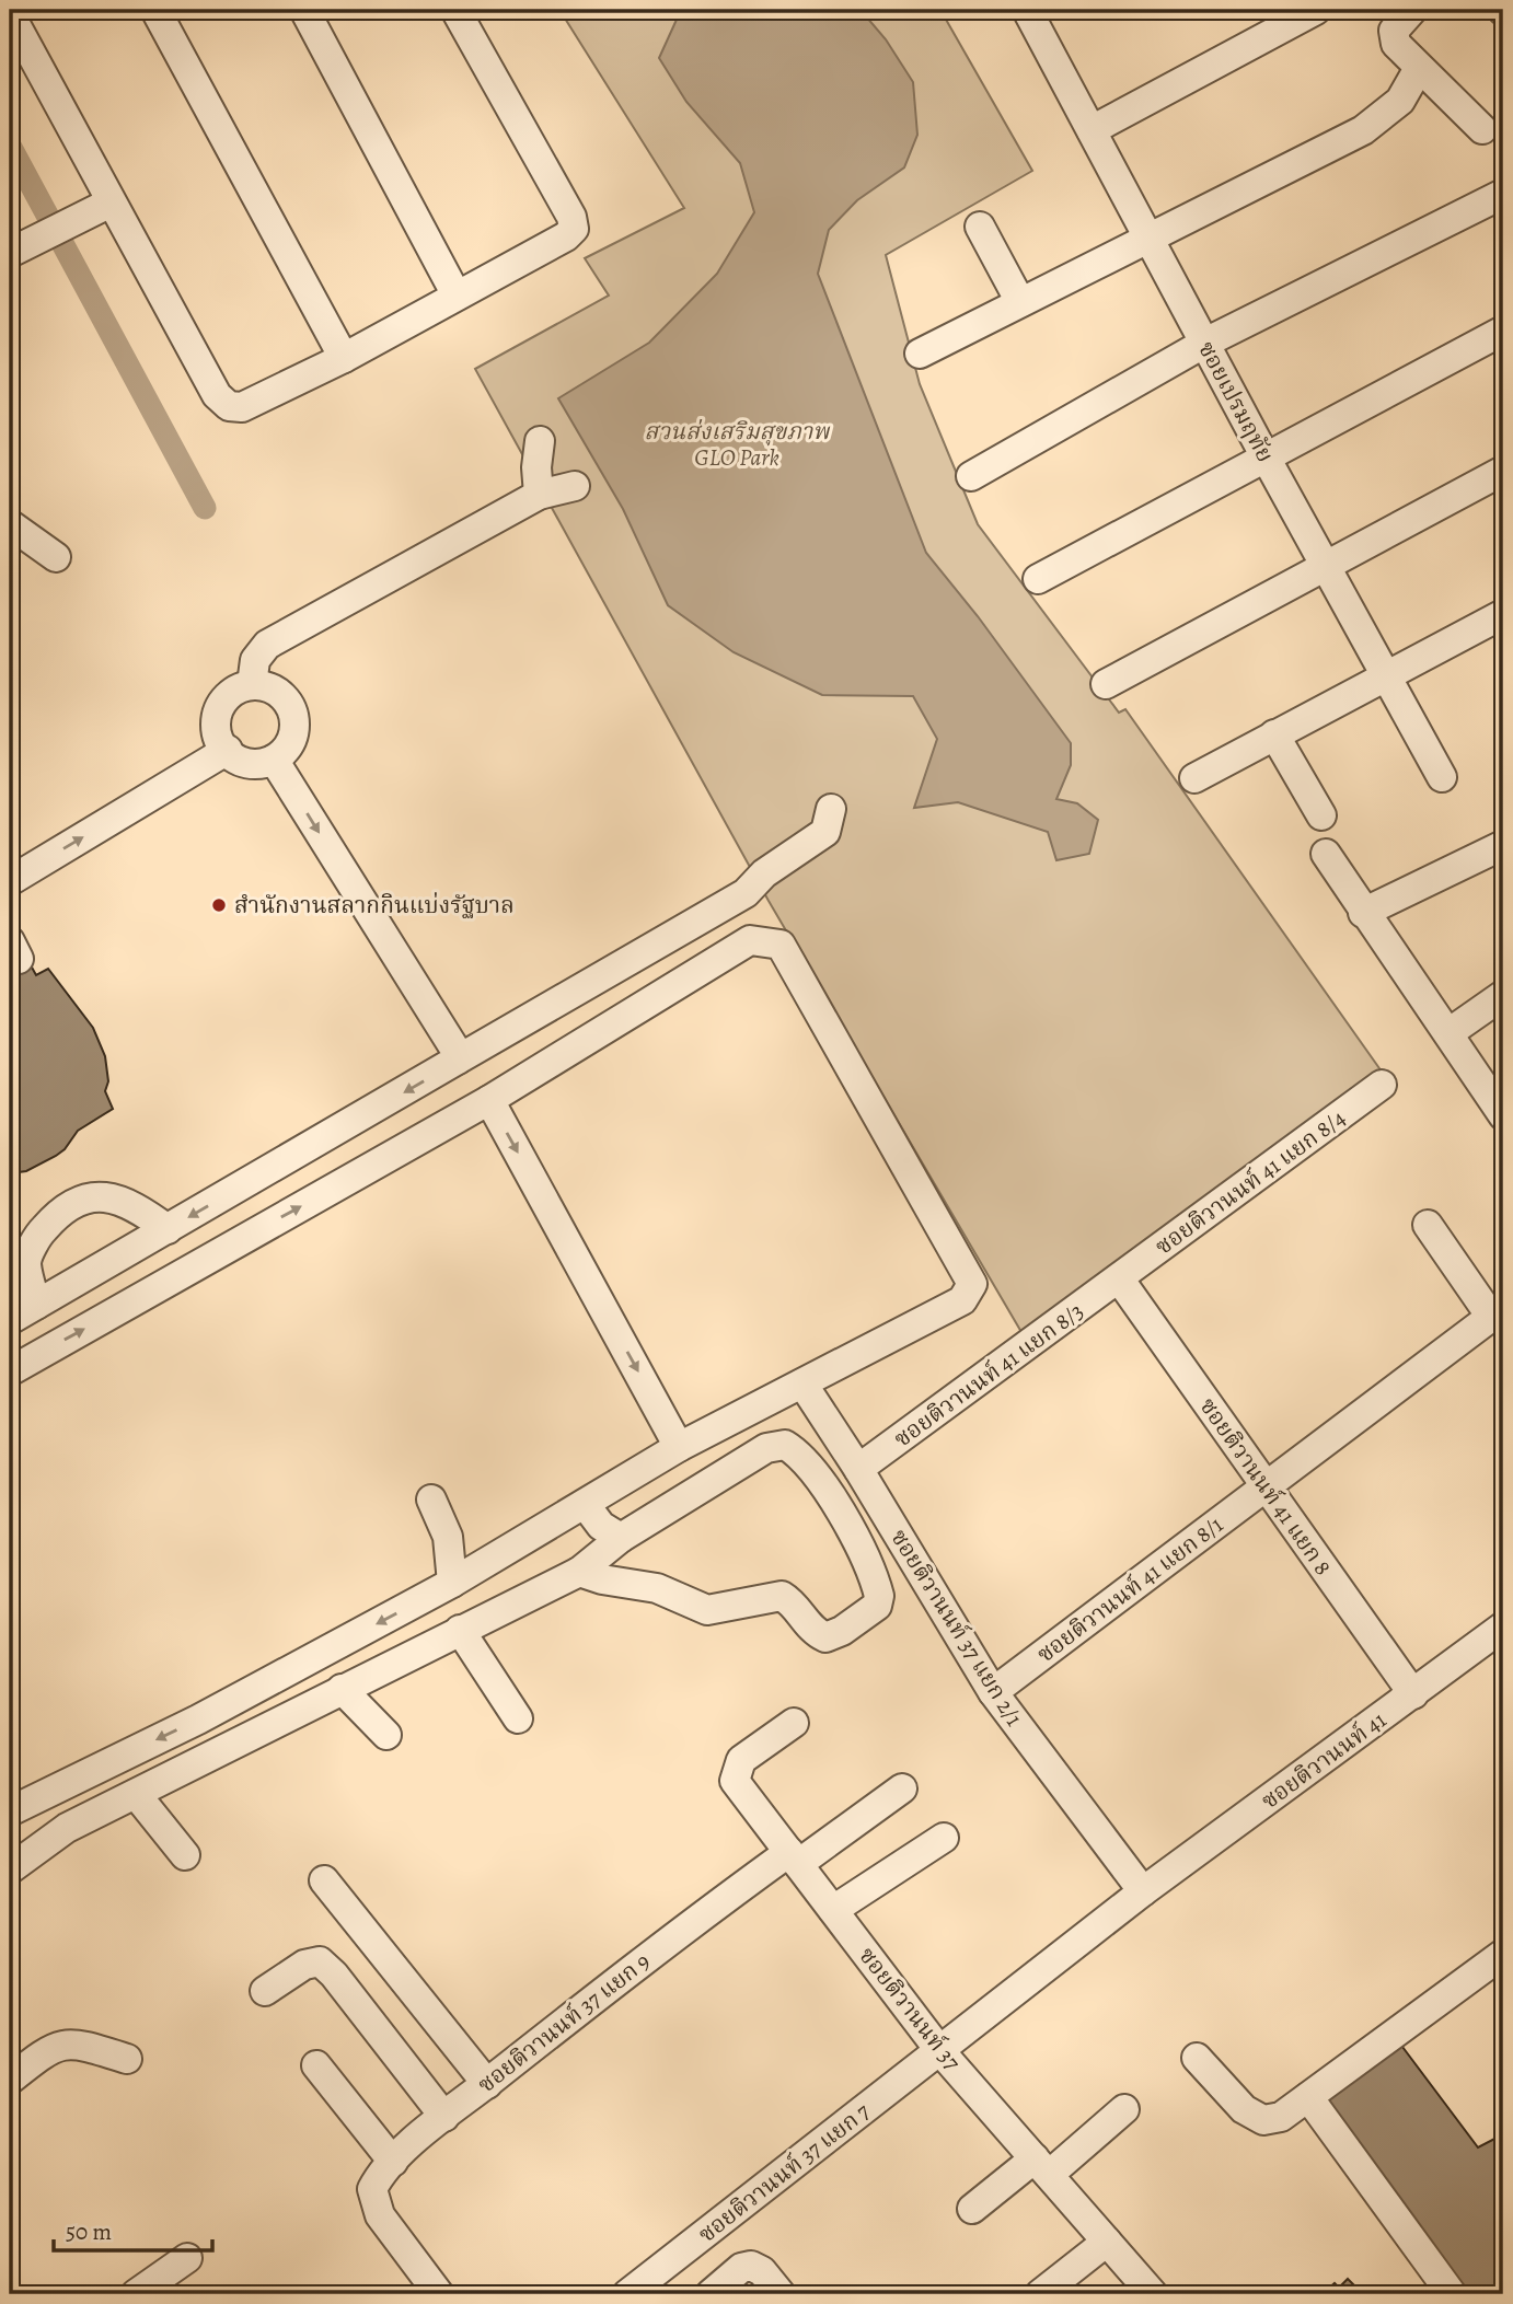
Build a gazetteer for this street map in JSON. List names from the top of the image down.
{
  "streets": {
    "street": [
      "ซอยเปรมฤทัย",
      "ซอยติวานนท์ 41 แยก 8/4",
      "ซอยติวานนท์ 41 แยก 8/3",
      "ซอยติวานนท์ 41 แยก 8",
      "ซอยติวานนท์ 41 แยก 8/1",
      "ซอยติวานนท์ 37 แยก 2/1",
      "ซอยติวานนท์ 41",
      "ซอยติวานนท์ 37",
      "ซอยติวานนท์ 37 แยก 9",
      "ซอยติวานนท์ 37 แยก 7"
    ]
  },
  "crossings": [
    ["ซอยติวานนท์ 41 แยก 8/4", "ซอยติวานนท์ 41 แยก 8/3"],
    ["ซอยติวานนท์ 41 แยก 8/4", "ซอยติวานนท์ 41 แยก 8"],
    ["ซอยติวานนท์ 41 แยก 8/3", "ซอยติวานนท์ 41 แยก 8"],
    ["ซอยติวานนท์ 41 แยก 8/3", "ซอยติวานนท์ 37 แยก 2/1"],
    ["ซอยติวานนท์ 41 แยก 8", "ซอยติวานนท์ 41 แยก 8/1"],
    ["ซอยติวานนท์ 41 แยก 8", "ซอยติวานนท์ 41"],
    ["ซอยติวานนท์ 41 แยก 8/1", "ซอยติวานนท์ 37 แยก 2/1"],
    ["ซอยติวานนท์ 37 แยก 2/1", "ซอยติวานนท์ 41"],
    ["ซอยติวานนท์ 41", "ซอยติวานนท์ 37"],
    ["ซอยติวานนท์ 41", "ซอยติวานนท์ 37 แยก 7"],
    ["ซอยติวานนท์ 37", "ซอยติวานนท์ 37 แยก 9"],
    ["ซอยติวานนท์ 37", "ซอยติวานนท์ 37 แยก 7"]
  ],
  "parks": ["สวนส่งเสริมสุขภาพ GLO Park"],
  "places": ["สำนักงานสลากกินแบ่งรัฐบาล"],
  "scale_bar": "50 m"
}
